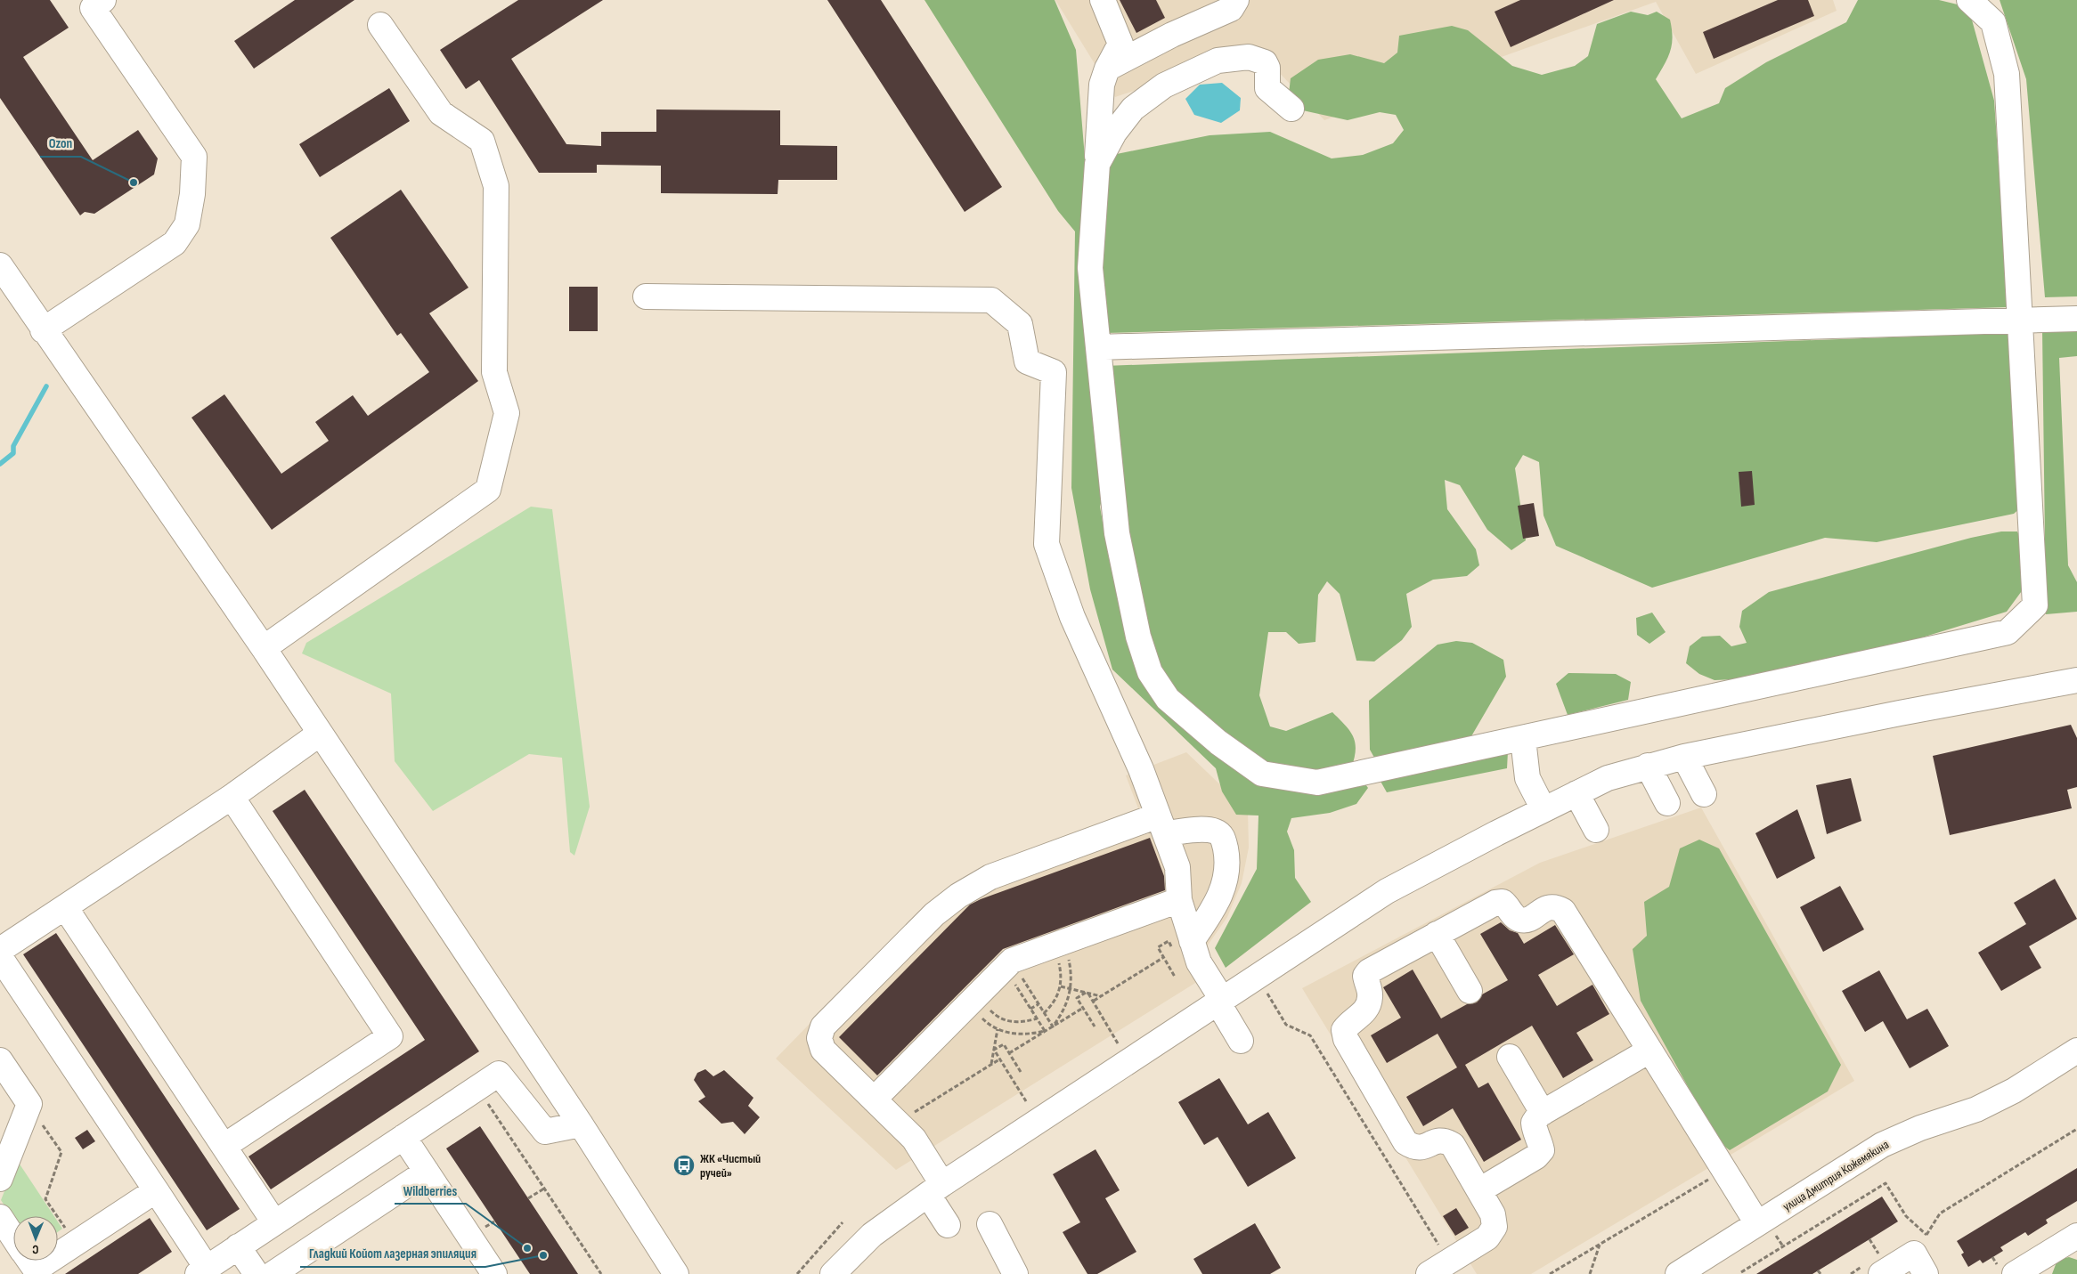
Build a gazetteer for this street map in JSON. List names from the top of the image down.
{
  "streets": {
    "street": ["улица Дмитрия Кожемякина"]
  },
  "places": {
    "other": ["Ozon", "Wildberries", "Гладкий Койот лазерная эпиляция"],
    "bus stop": ["ЖК «Чистый ручей»"]
  },
  "north": "bottom"
}
